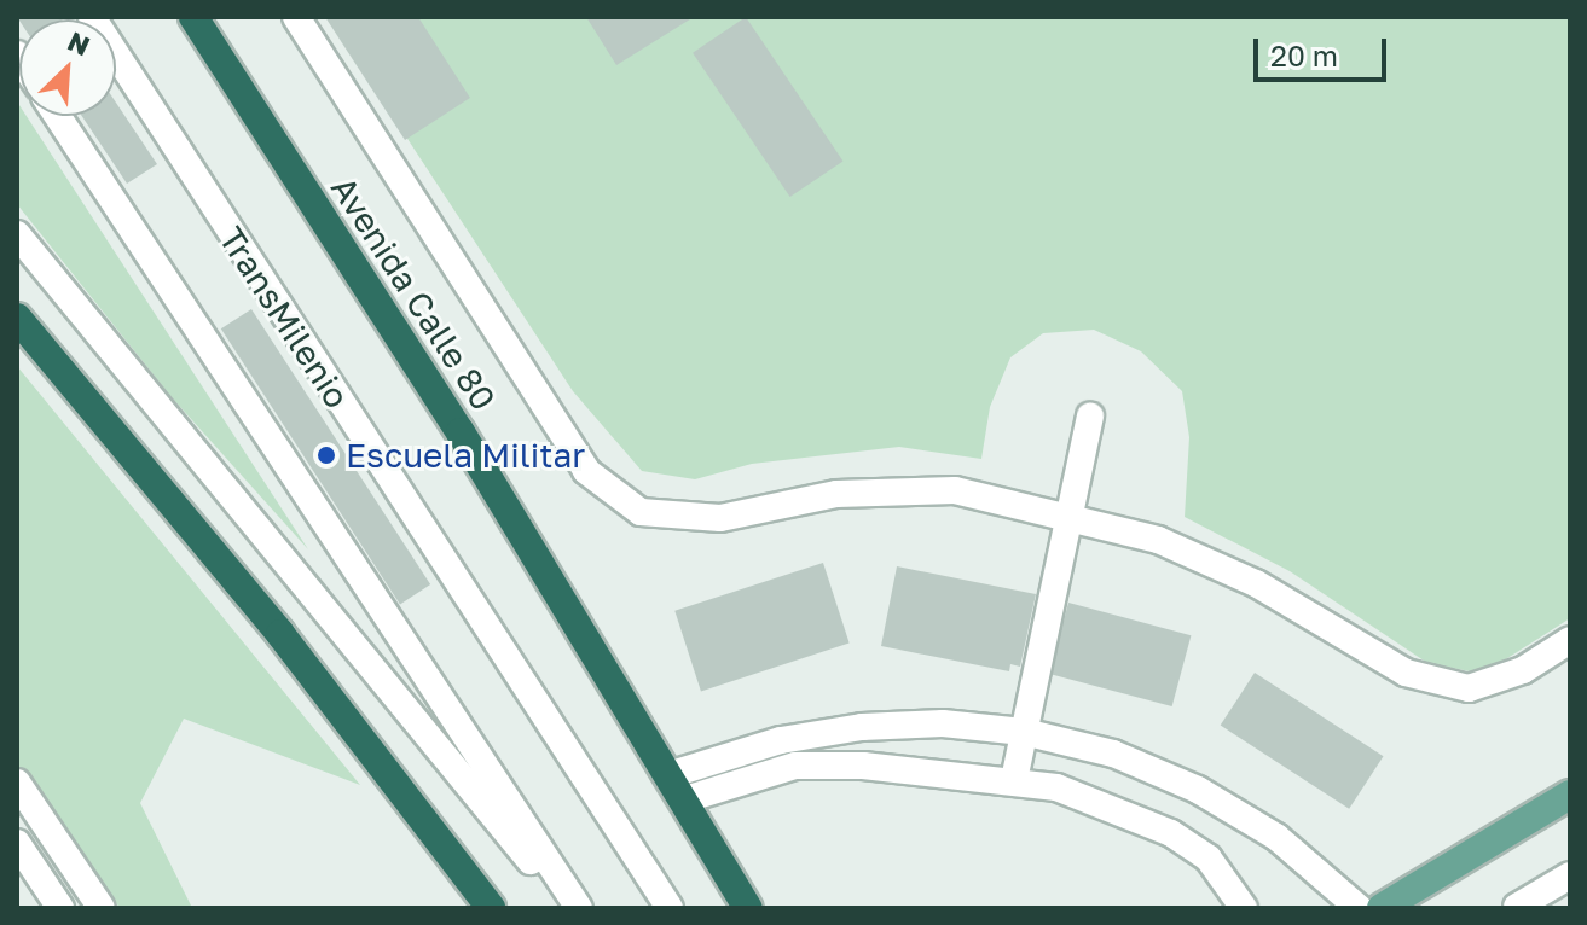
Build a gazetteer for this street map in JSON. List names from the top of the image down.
{
  "streets": {
    "highway": ["Avenida Calle 80"],
    "lane": ["TransMilenio"]
  },
  "places": ["Escuela Militar"],
  "scale_bar": "20 m",
  "north": "top right"
}
